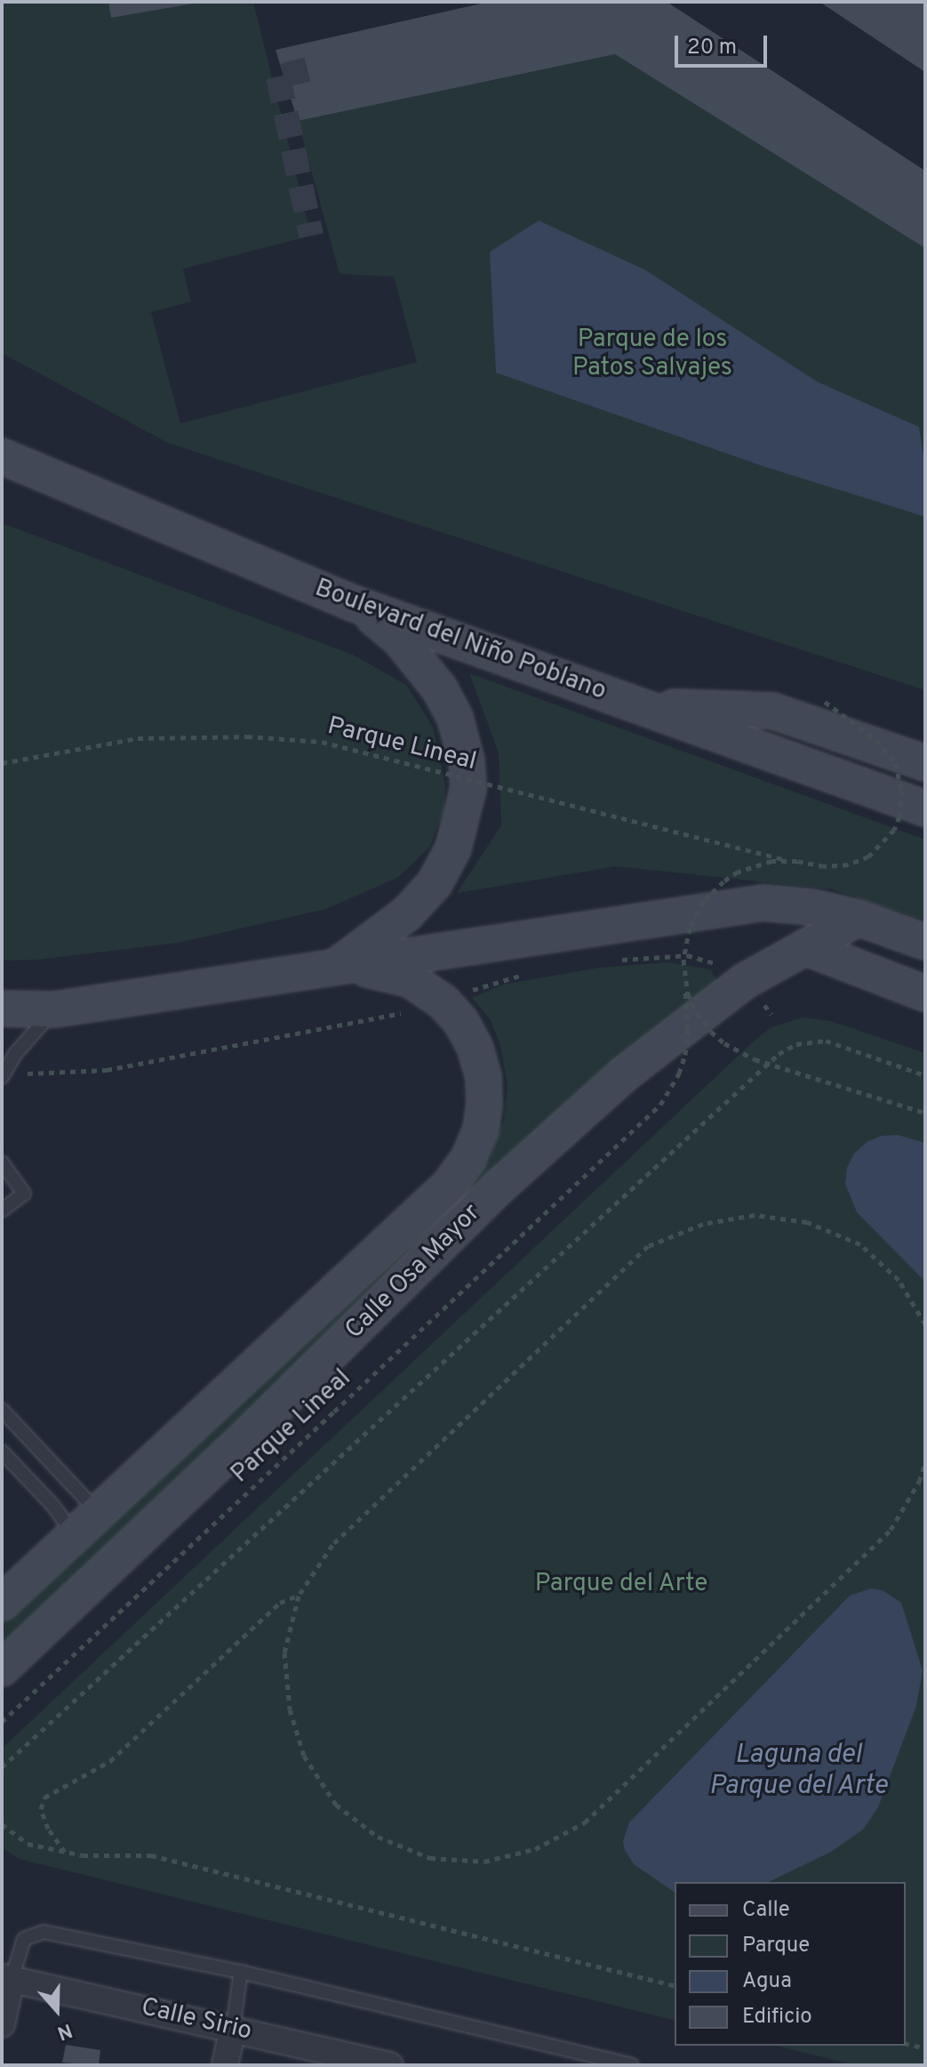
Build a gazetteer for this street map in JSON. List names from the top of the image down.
{
  "streets": {
    "street": ["Boulevard del Niño Poblano", "Calle Osa Mayor", "Calle Sirio"],
    "path": ["Parque Lineal"]
  },
  "water": ["Laguna del Parque del Arte"],
  "parks": ["Parque de los Patos Salvajes", "Parque del Arte"],
  "legend": [
    "Calle",
    "Parque",
    "Agua",
    "Edificio"
  ],
  "scale_bar": "20 m",
  "north": "bottom"
}
